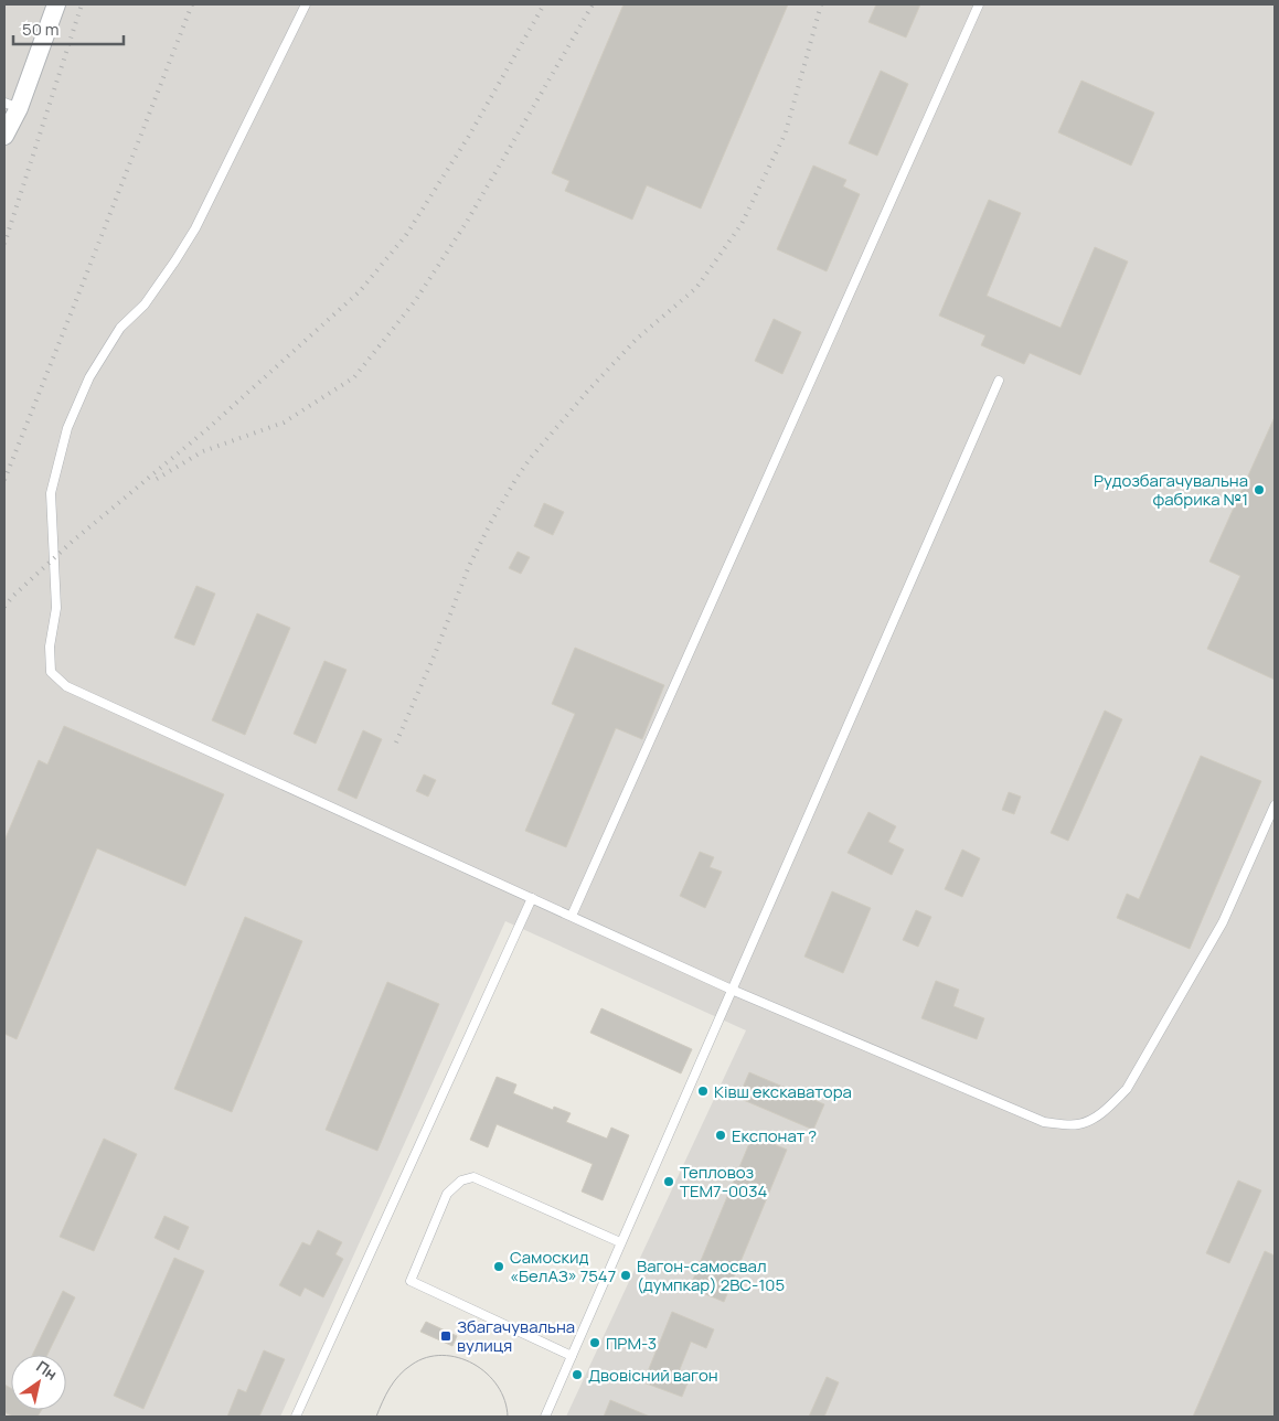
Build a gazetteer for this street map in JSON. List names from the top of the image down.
{
  "places": {
    "other": [
      "Рудозбагачувальна фабрика №1",
      "Ківш екскаватора",
      "Експонат ?",
      "Тепловоз ТЕМ7-0034",
      "Самоскид «БелАЗ» 7547",
      "Вагон-самосвал (думпкар) 2ВС-105",
      "ПРМ-3",
      "Двовісний вагон"
    ],
    "transit": ["Збагачувальна вулиця"]
  },
  "scale_bar": "50 m",
  "north": "top right"
}
